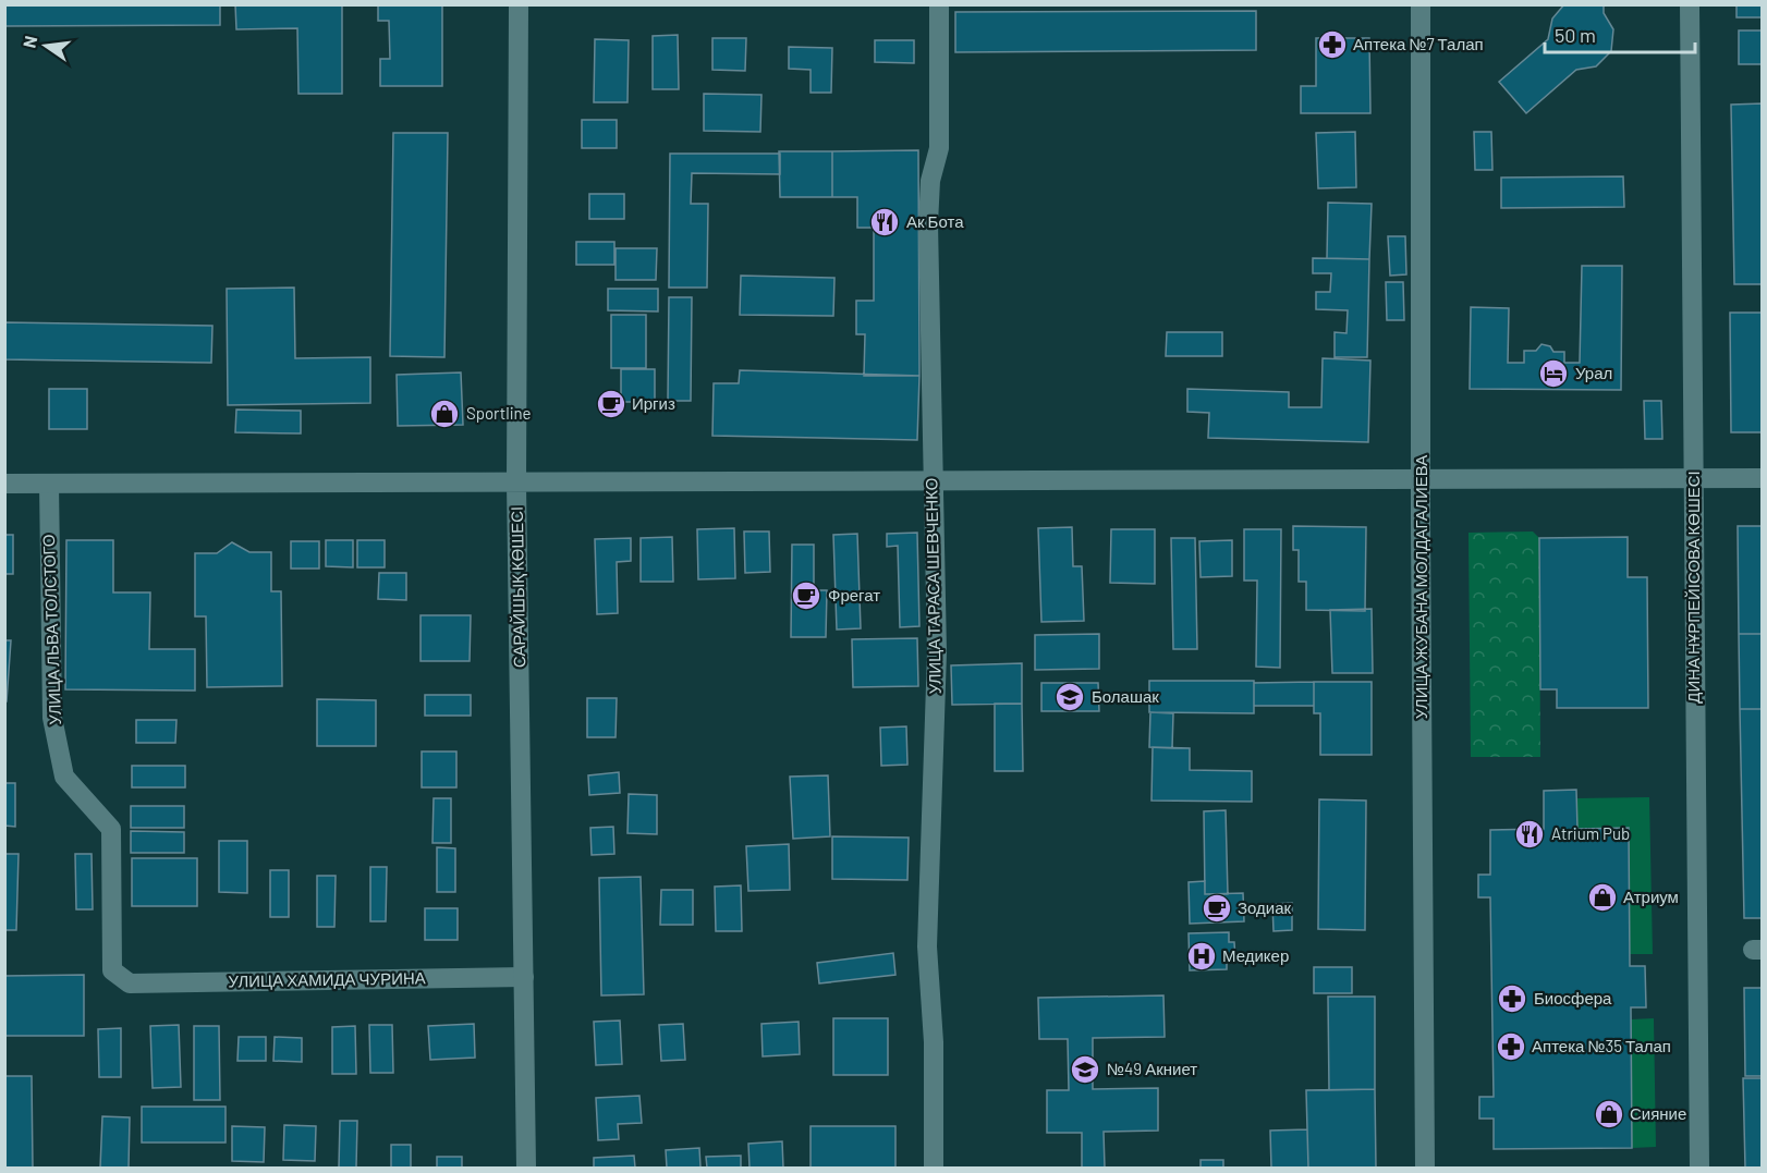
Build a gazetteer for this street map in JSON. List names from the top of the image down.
{
  "streets": {
    "street": [
      "УЛИЦА ТАРАСА ШЕВЧЕНКО",
      "САРАЙШЫҚ КӨШЕСІ",
      "УЛИЦА ЖУБАНА МОЛДАГАЛИЕВА",
      "ДИНА НҰРПЕЙІСОВА КӨШЕСІ",
      "УЛИЦА ЛЬВА ТОЛСТОГО",
      "УЛИЦА ХАМИДА ЧУРИНА"
    ]
  },
  "crossings": [
    ["САРАЙШЫҚ КӨШЕСІ", "УЛИЦА ХАМИДА ЧУРИНА"],
    ["УЛИЦА ЛЬВА ТОЛСТОГО", "УЛИЦА ХАМИДА ЧУРИНА"]
  ],
  "places": {
    "pharmacy": ["Аптека №7 Талап", "Биосфера", "Аптека №35 Талап"],
    "restaurant": ["Ак Бота", "Atrium Pub"],
    "hotel": ["Урал"],
    "cafe": ["Иргиз", "Фрегат", "Зодиак"],
    "shop": ["Sportline", "Атриум", "Сияние"],
    "school or university": ["Болашак", "№49 Акниет"],
    "hospital": ["Медикер"]
  },
  "scale_bar": "50 m",
  "north": "left"
}
